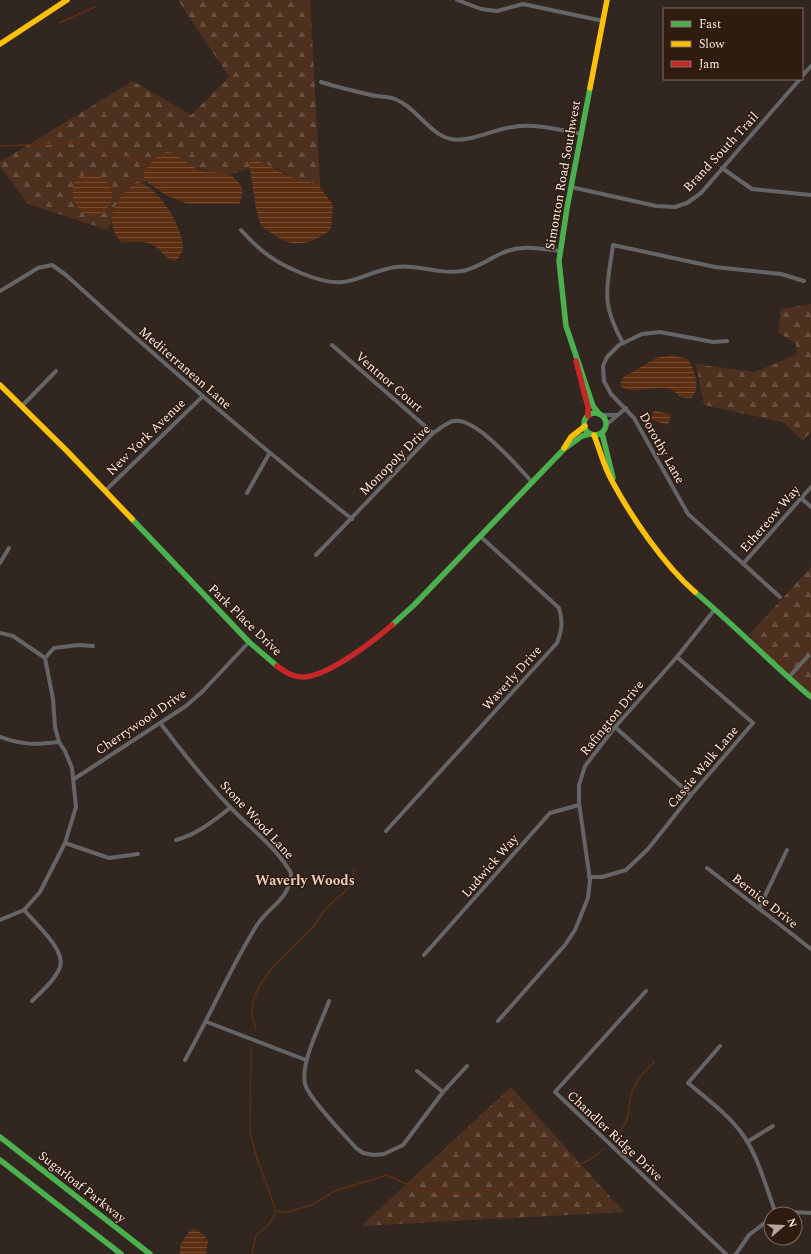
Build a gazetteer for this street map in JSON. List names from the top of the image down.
{
  "streets": {
    "main road": ["Simonton Road Southwest", "Park Place Drive", "Sugarloaf Parkway"],
    "street": [
      "Brand South Trail",
      "Mediterranean Lane",
      "Ventnor Court",
      "New York Avenue",
      "Dorothy Lane",
      "Monopoly Drive",
      "Ethereow Way",
      "Waverly Drive",
      "Rafington Drive",
      "Cherrywood Drive",
      "Cassie Walk Lane",
      "Stone Wood Lane",
      "Ludwick Way",
      "Bernice Drive",
      "Chandler Ridge Drive"
    ]
  },
  "crossings": [
    ["Brand South Trail", "Simonton Road Southwest"],
    ["Simonton Road Southwest", "Park Place Drive"],
    ["Mediterranean Lane", "New York Avenue"],
    ["Mediterranean Lane", "Monopoly Drive"],
    ["Ventnor Court", "Monopoly Drive"],
    ["New York Avenue", "Park Place Drive"],
    ["Dorothy Lane", "Ethereow Way"],
    ["Monopoly Drive", "Park Place Drive"],
    ["Park Place Drive", "Waverly Drive"],
    ["Park Place Drive", "Cherrywood Drive"],
    ["Rafington Drive", "Cassie Walk Lane"],
    ["Rafington Drive", "Ludwick Way"],
    ["Cherrywood Drive", "Stone Wood Lane"]
  ],
  "districts": ["Waverly Woods"],
  "legend": ["Fast", "Slow", "Jam"],
  "north": "right"
}
